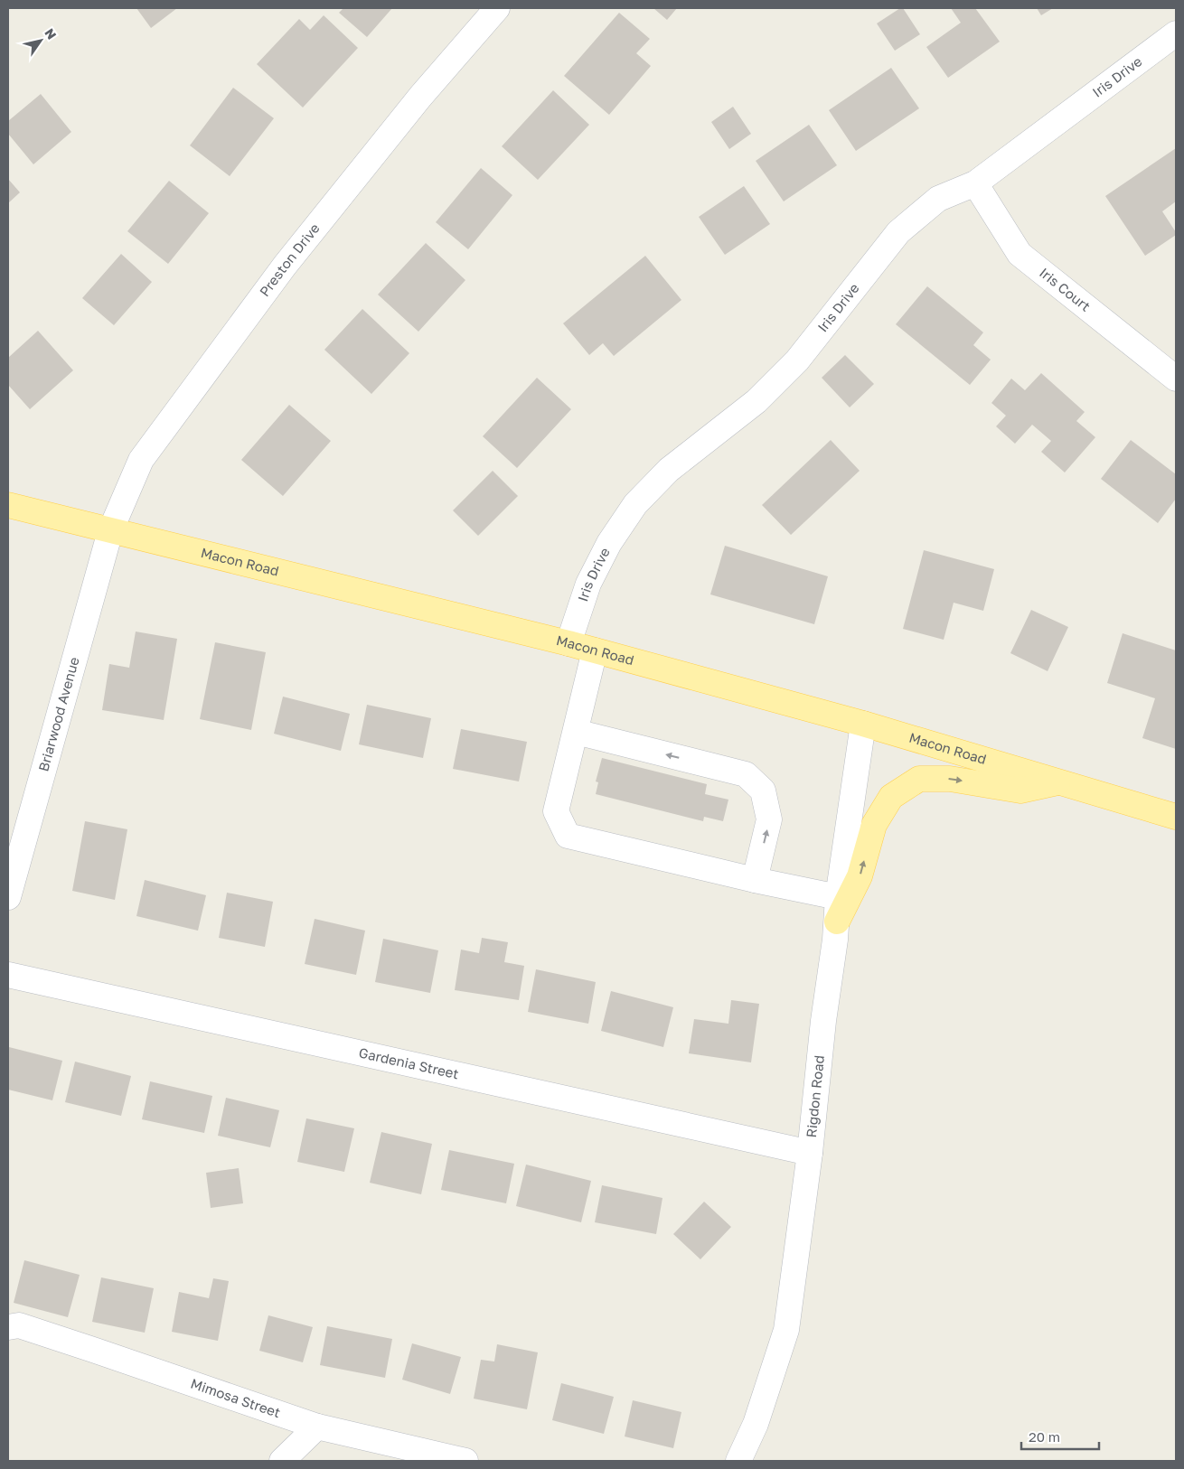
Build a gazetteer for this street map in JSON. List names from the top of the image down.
{
  "streets": {
    "main road": ["Macon Road"],
    "street": [
      "Iris Drive",
      "Preston Drive",
      "Iris Court",
      "Briarwood Avenue",
      "Gardenia Street",
      "Rigdon Road",
      "Mimosa Street"
    ]
  },
  "crossings": [
    ["Iris Drive", "Iris Court"],
    ["Iris Drive", "Macon Road"],
    ["Preston Drive", "Macon Road"],
    ["Preston Drive", "Briarwood Avenue"],
    ["Macon Road", "Briarwood Avenue"],
    ["Macon Road", "Rigdon Road"],
    ["Gardenia Street", "Rigdon Road"]
  ],
  "scale_bar": "20 m",
  "north": "top right"
}
